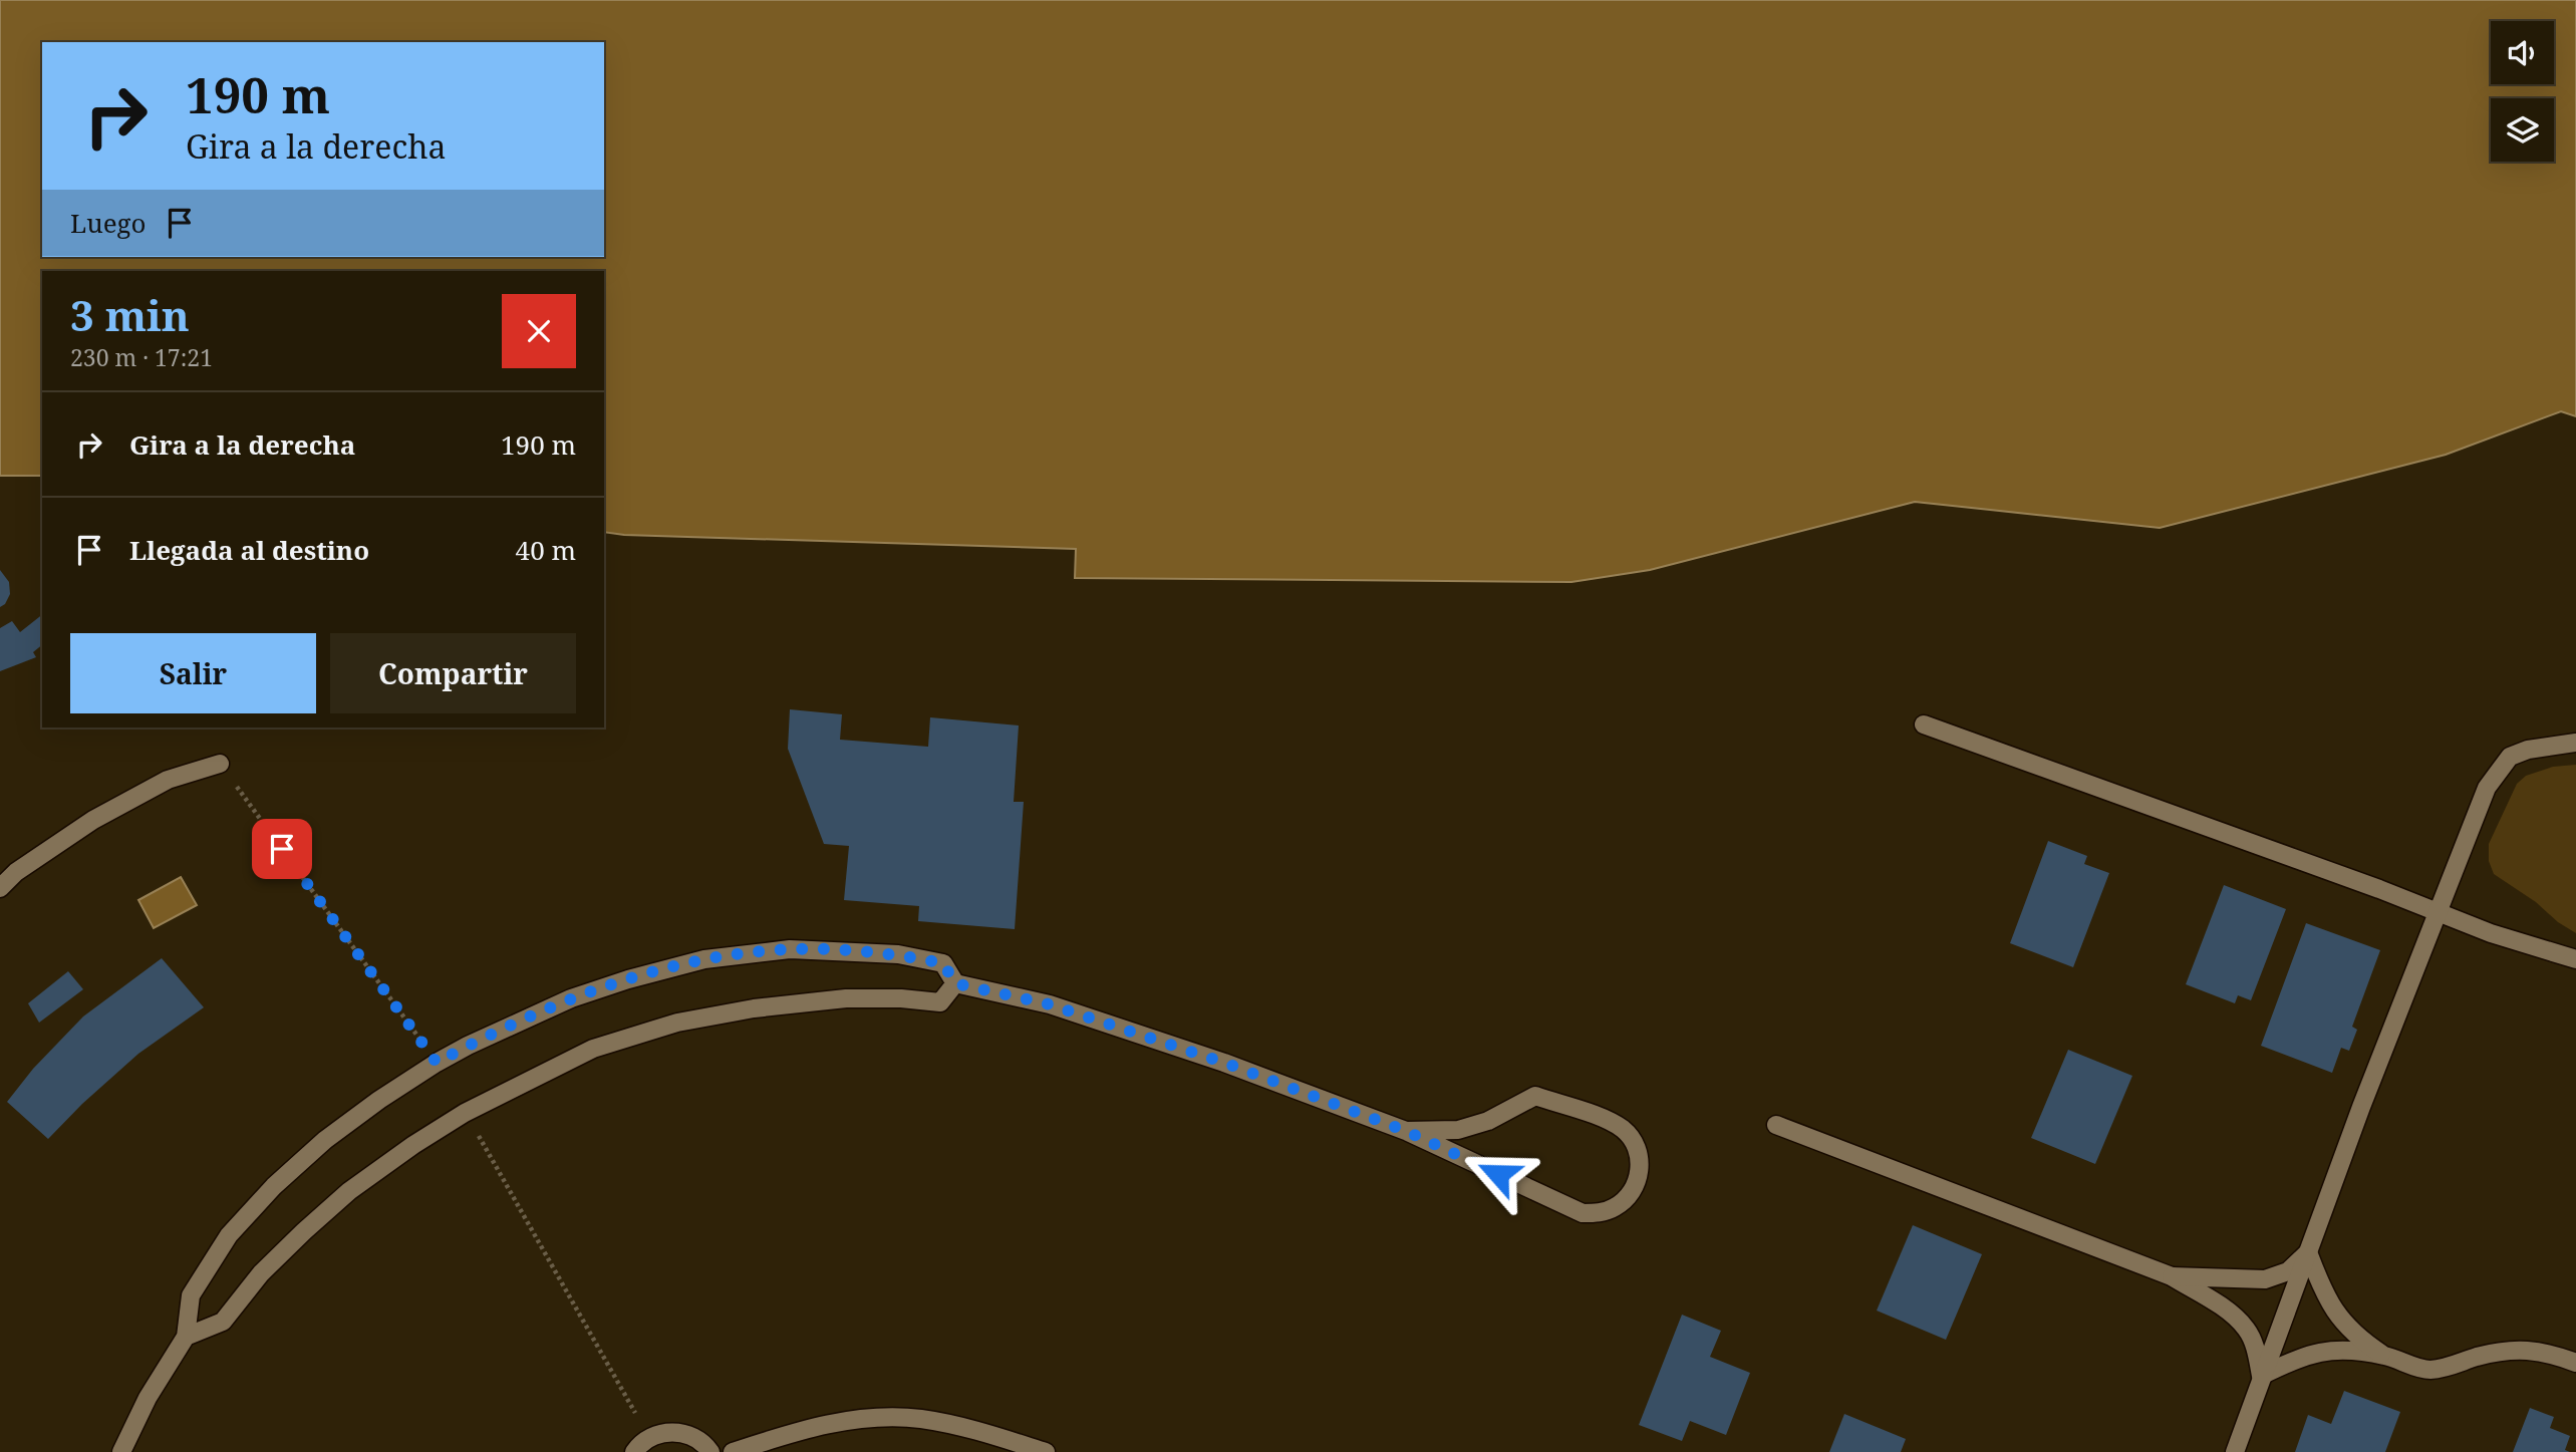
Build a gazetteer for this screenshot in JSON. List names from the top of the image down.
{
  "page": {
    "turn": ["190 m", "Gira a la derecha"],
    "then": "Luego",
    "heading": ["3 min", "230 m · 17:21"],
    "list": [
      {
        "name": "Gira a la derecha",
        "value": "190 m"
      },
      {
        "name": "Llegada al destino",
        "value": "40 m"
      }
    ],
    "buttons": ["Salir", "Compartir"]
  }
}
